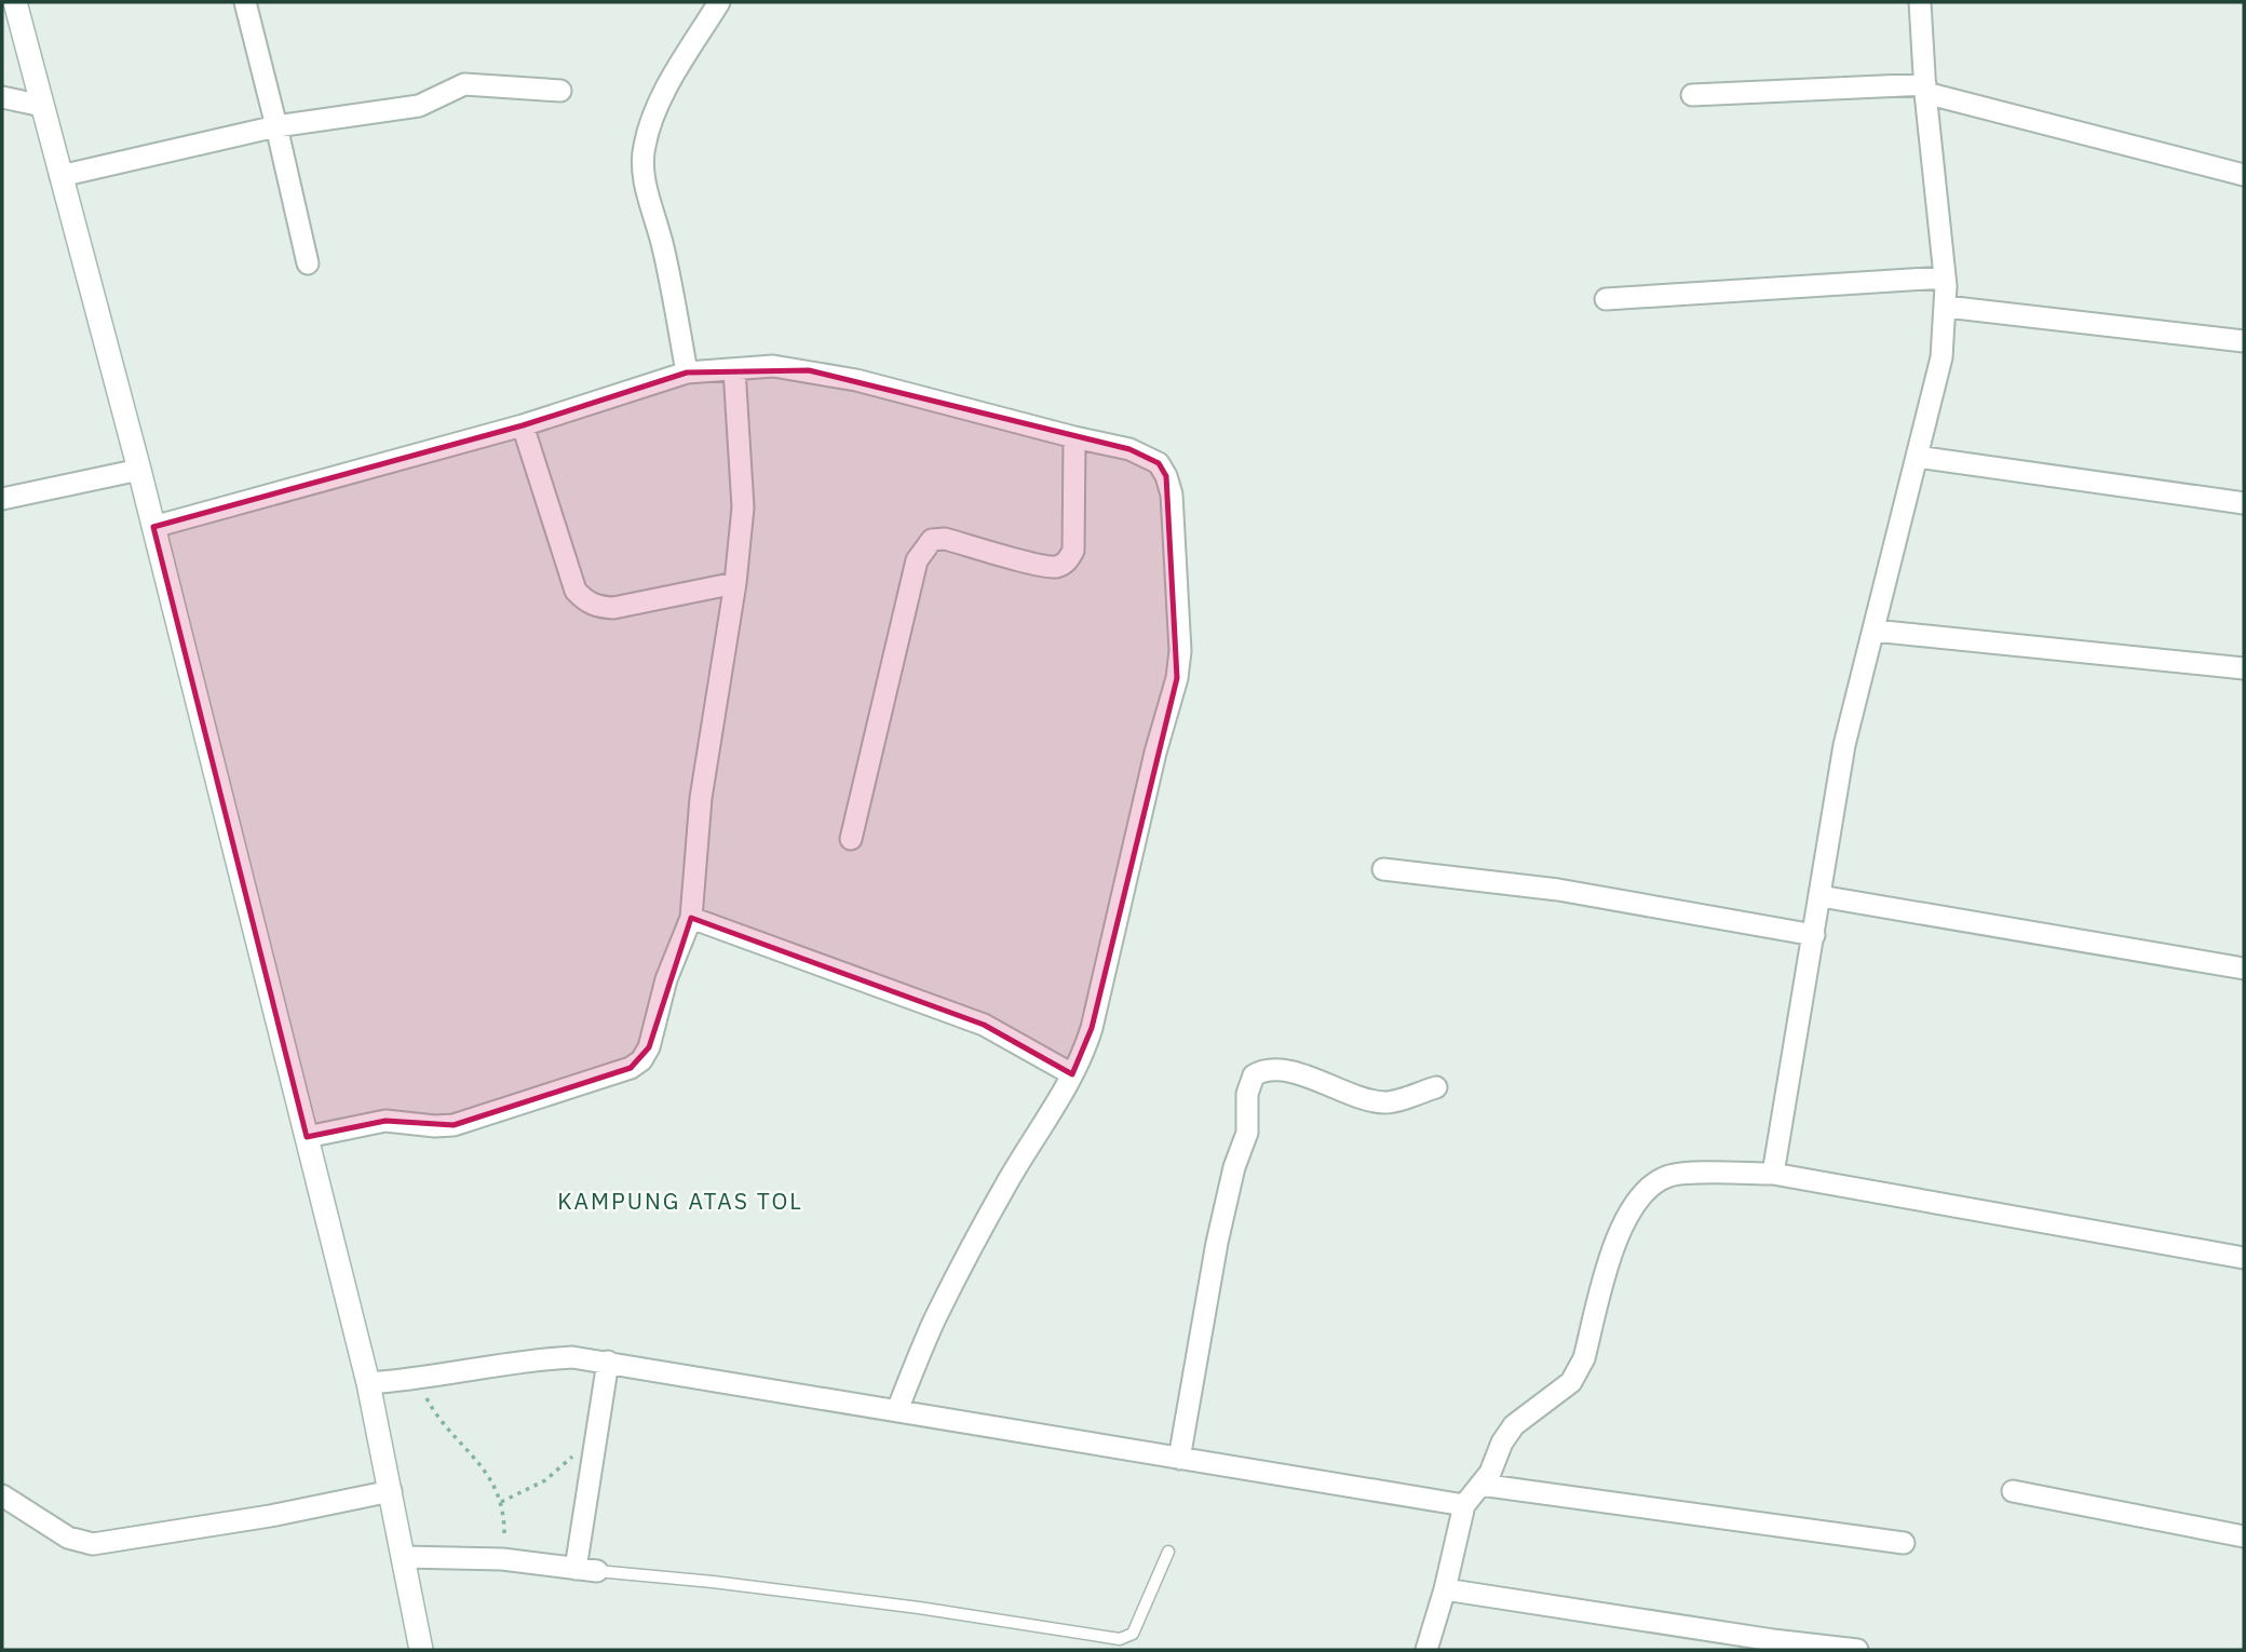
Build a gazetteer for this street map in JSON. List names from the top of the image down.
{
  "districts": ["KAMPUNG ATAS TOL"]
}
